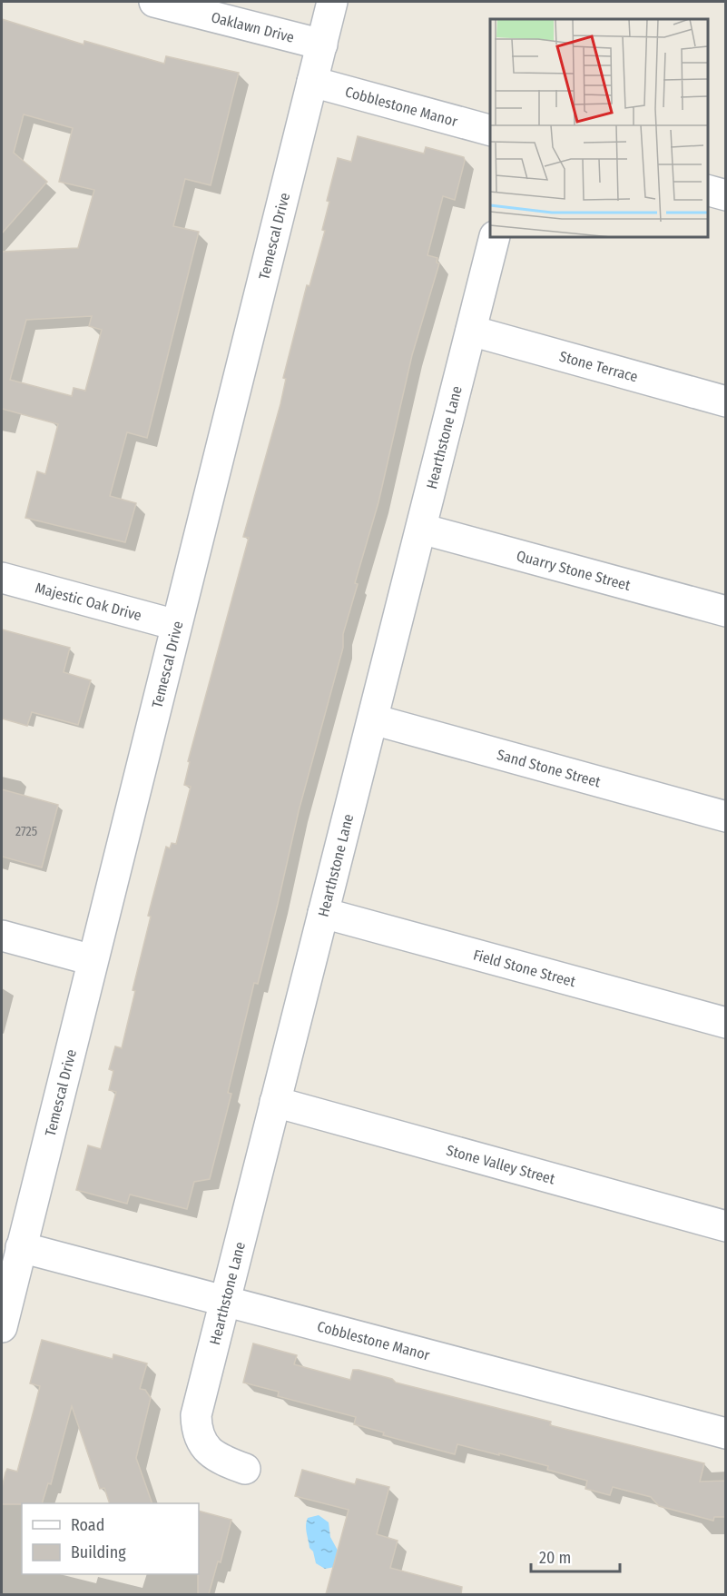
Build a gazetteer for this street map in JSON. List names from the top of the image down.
{
  "streets": {
    "street": [
      "Oaklawn Drive",
      "Cobblestone Manor",
      "Temescal Drive",
      "Stone Terrace",
      "Hearthstone Lane",
      "Quarry Stone Street",
      "Majestic Oak Drive",
      "Sand Stone Street",
      "Field Stone Street",
      "Stone Valley Street"
    ]
  },
  "crossings": [
    ["Oaklawn Drive", "Temescal Drive"],
    ["Cobblestone Manor", "Temescal Drive"],
    ["Cobblestone Manor", "Hearthstone Lane"],
    ["Temescal Drive", "Majestic Oak Drive"],
    ["Stone Terrace", "Hearthstone Lane"],
    ["Hearthstone Lane", "Quarry Stone Street"],
    ["Hearthstone Lane", "Sand Stone Street"],
    ["Hearthstone Lane", "Field Stone Street"],
    ["Hearthstone Lane", "Stone Valley Street"]
  ],
  "house_numbers": ["2725"],
  "legend": ["Road", "Building"],
  "scale_bar": "20 m"
}
